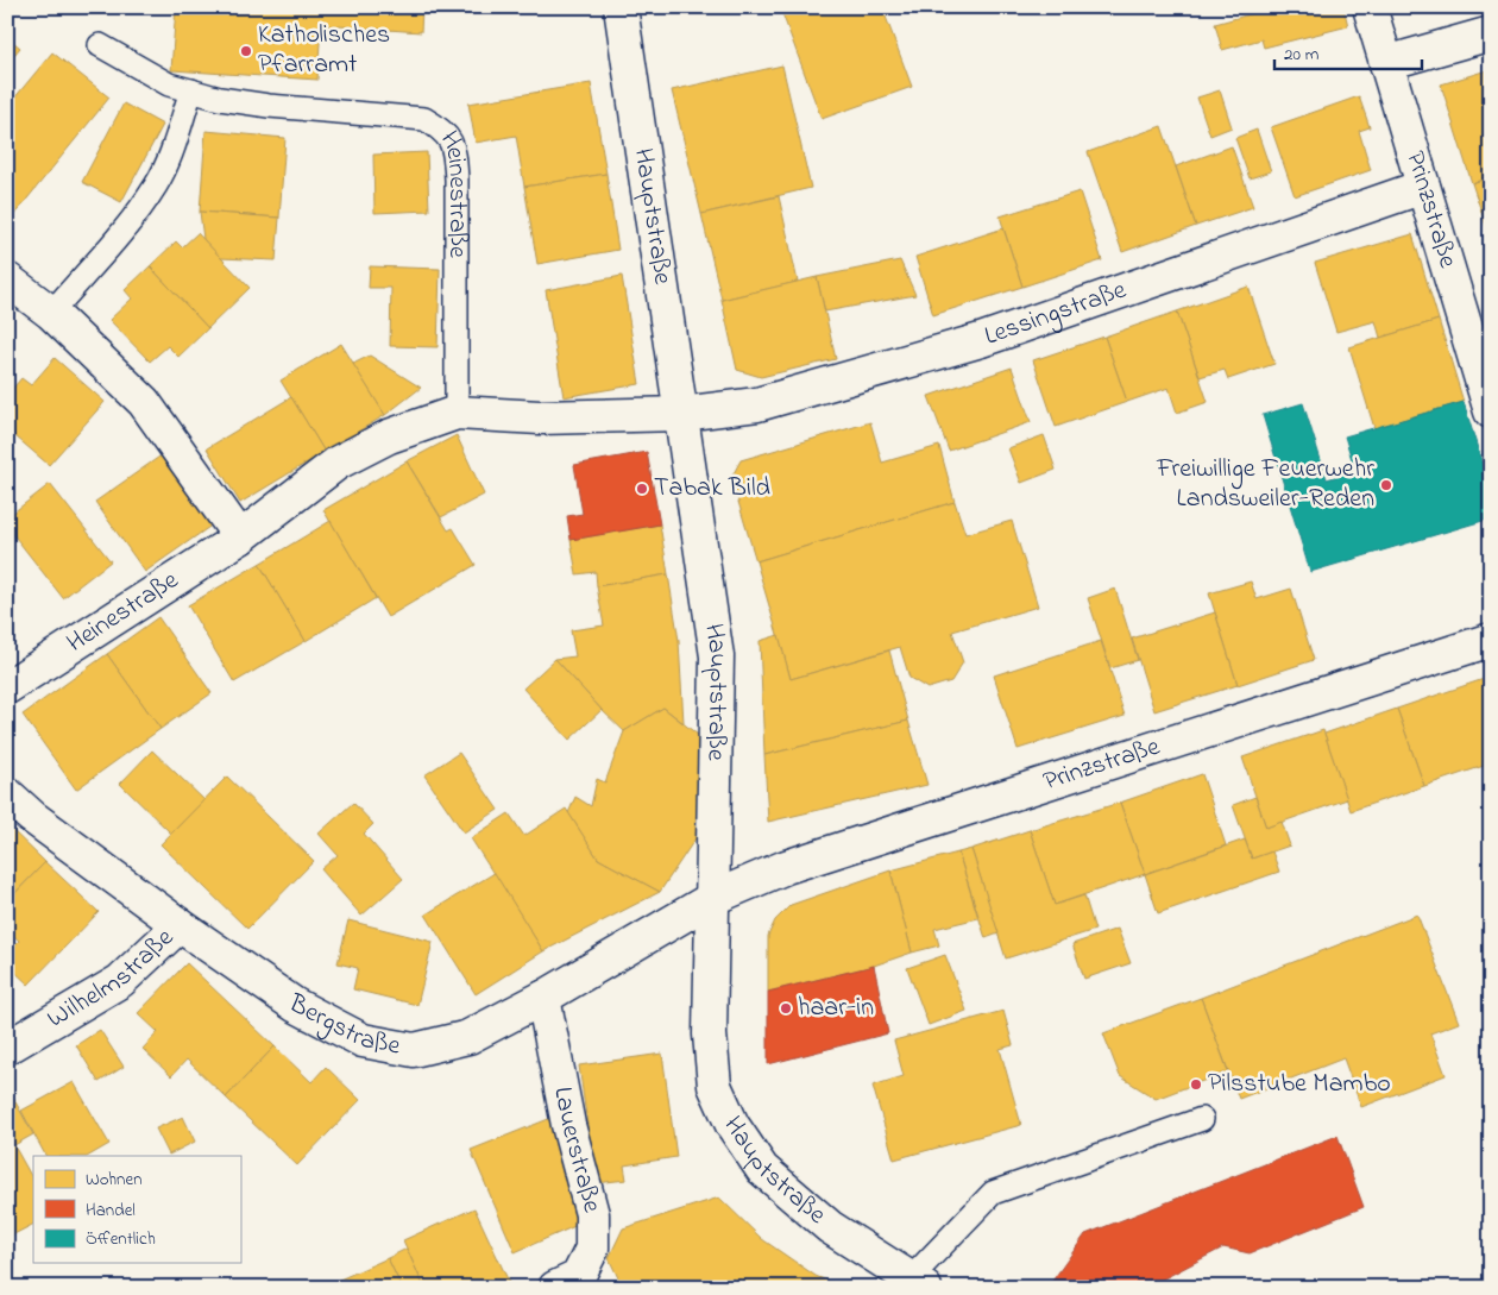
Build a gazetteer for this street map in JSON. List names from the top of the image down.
{
  "streets": {
    "street": [
      "Heinestraße",
      "Prinzstraße",
      "Hauptstraße",
      "Lessingstraße",
      "Wilhelmstraße",
      "Bergstraße",
      "Lauerstraße"
    ]
  },
  "crossings": [
    ["Heinestraße", "Hauptstraße"],
    ["Heinestraße", "Lessingstraße"],
    ["Prinzstraße", "Hauptstraße"],
    ["Prinzstraße", "Lessingstraße"],
    ["Prinzstraße", "Bergstraße"],
    ["Hauptstraße", "Lessingstraße"],
    ["Hauptstraße", "Bergstraße"],
    ["Wilhelmstraße", "Bergstraße"],
    ["Bergstraße", "Lauerstraße"]
  ],
  "places": [
    "Katholisches Pfarramt",
    "Freiwillige Feuerwehr Landsweiler-Reden",
    "Tabak Bild",
    "haar-in",
    "Pilsstube Mambo"
  ],
  "legend": ["Wohnen", "Handel", "Öffentlich"],
  "scale_bar": "20 m"
}
